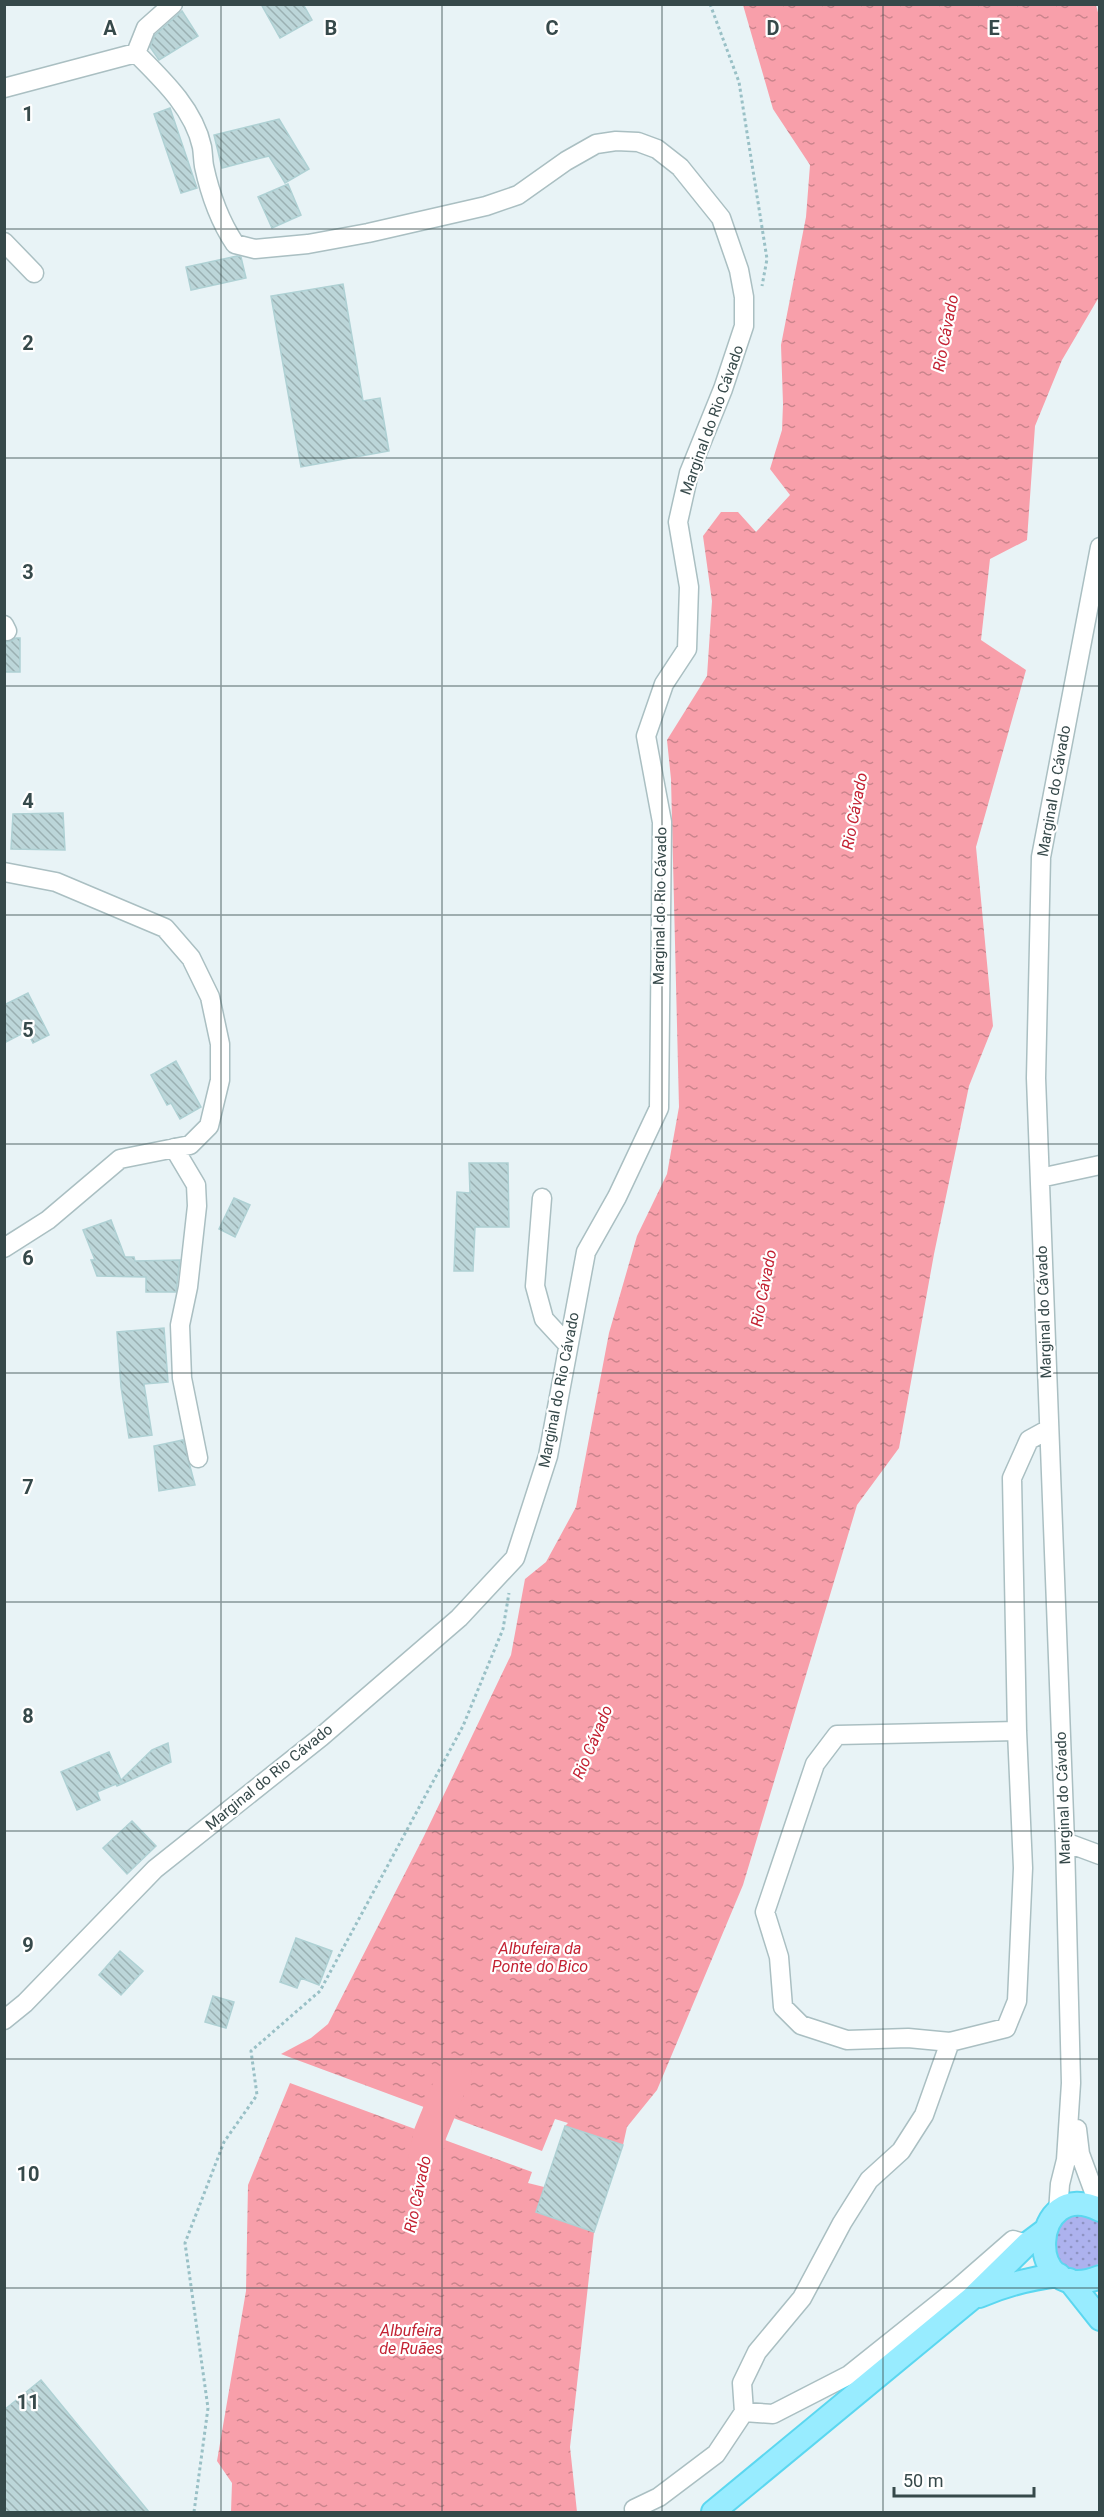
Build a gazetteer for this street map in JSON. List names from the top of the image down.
{
  "streets": {
    "street": ["Marginal do Rio Cávado", "Marginal do Cávado"]
  },
  "water": ["Rio Cávado", "Albufeira da Ponte do Bico", "Albufeira de Ruães"],
  "scale_bar": "50 m",
  "grid": {
    "columns": [
      "A",
      "B",
      "C",
      "D",
      "E"
    ],
    "rows": [
      "1",
      "2",
      "3",
      "4",
      "5",
      "6",
      "7",
      "8",
      "9",
      "10",
      "11"
    ]
  }
}
